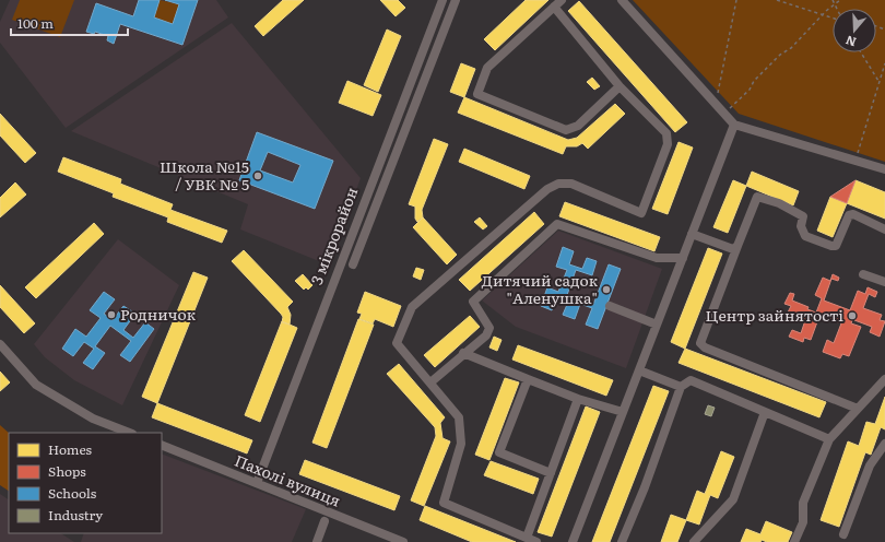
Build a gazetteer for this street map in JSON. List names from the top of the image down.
{
  "streets": {
    "street": ["3 мікрорайон", "Пахолі вулиця"]
  },
  "crossings": [
    ["3 мікрорайон", "Пахолі вулиця"]
  ],
  "places": [
    "Школа №15 / УВК № 5",
    "Дитячий садок \"Аленушка\"",
    "Родничок",
    "Центр зайнятості"
  ],
  "legend": [
    "Homes",
    "Shops",
    "Schools",
    "Industry"
  ],
  "scale_bar": "100 m",
  "north": "bottom"
}
